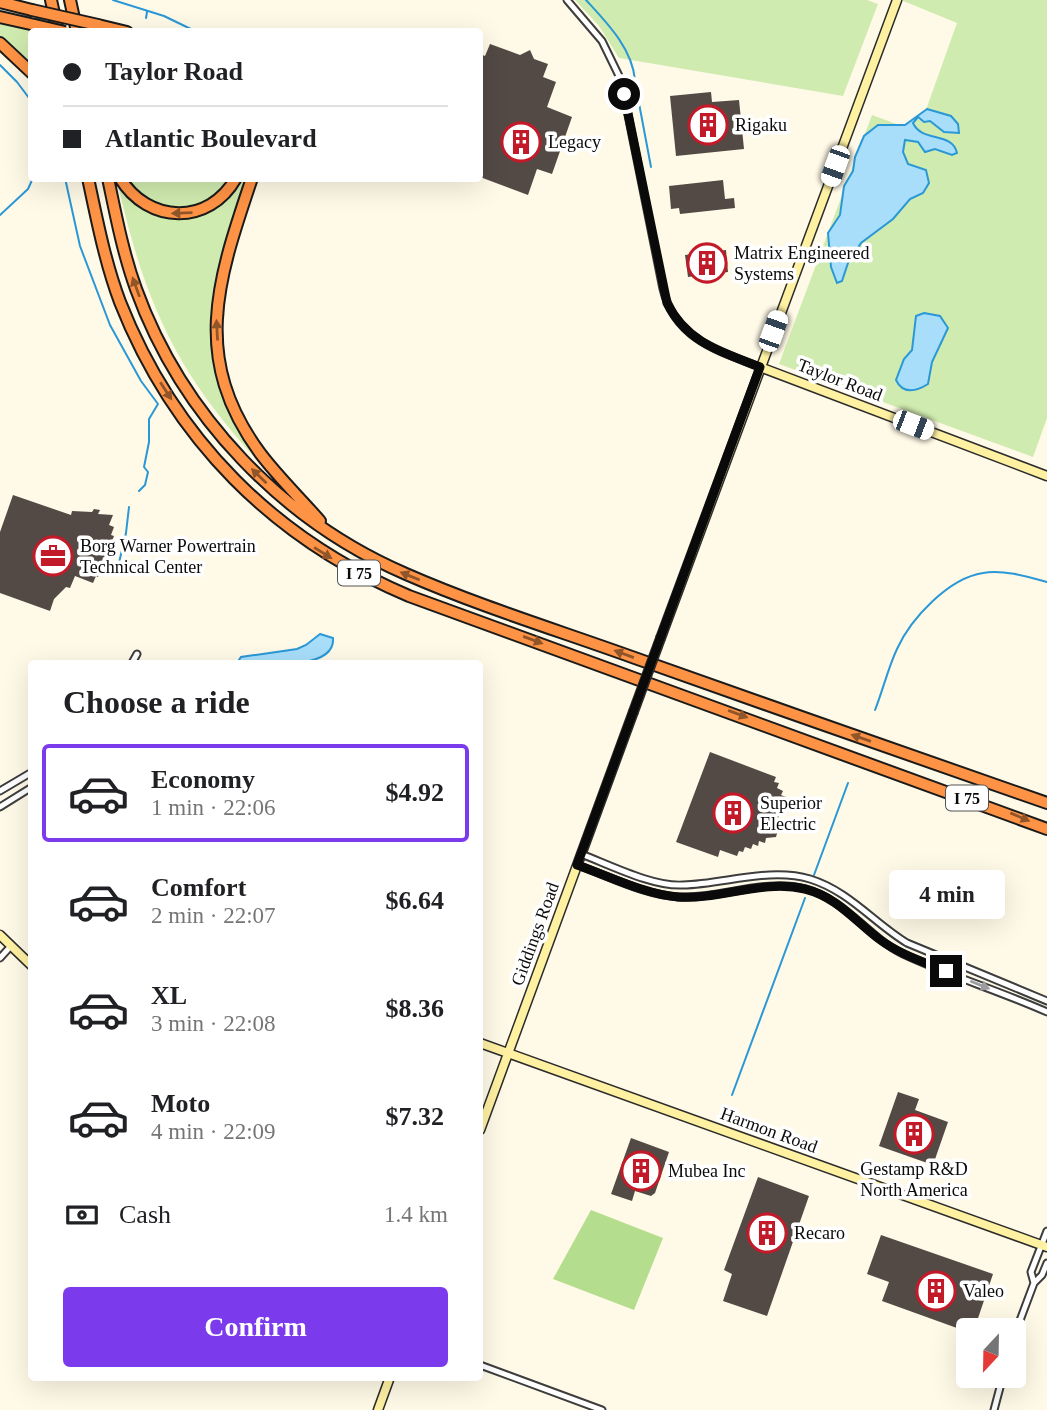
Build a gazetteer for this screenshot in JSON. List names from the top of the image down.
{
  "streets": {
    "highway": ["I 75"],
    "street": ["Taylor Road", "Giddings Road", "Harmon Road"]
  },
  "crossings": [
    ["Taylor Road", "Giddings Road"],
    ["Giddings Road", "Harmon Road"]
  ],
  "places": {
    "building": [
      "Rigaku",
      "Legacy",
      "Matrix Engineered Systems",
      "Superior Electric",
      "Gestamp R&D North America",
      "Mubea Inc",
      "Recaro",
      "Valeo"
    ],
    "office": ["Borg Warner Powertrain Technical Center"]
  },
  "north": "bottom",
  "page": {
    "banner": ["Taylor Road", "Atlantic Boulevard"],
    "heading": "Choose a ride",
    "list": [
      {
        "name": "Economy",
        "note": "1 min · 22:06",
        "value": "$4.92"
      },
      {
        "name": "Comfort",
        "note": "2 min · 22:07",
        "value": "$6.64"
      },
      {
        "name": "XL",
        "note": "3 min · 22:08",
        "value": "$8.36"
      },
      {
        "name": "Moto",
        "note": "4 min · 22:09",
        "value": "$7.32"
      }
    ],
    "bubble": "4 min",
    "pay": ["Cash", "1.4 km"],
    "buttons": "Confirm"
  }
}
